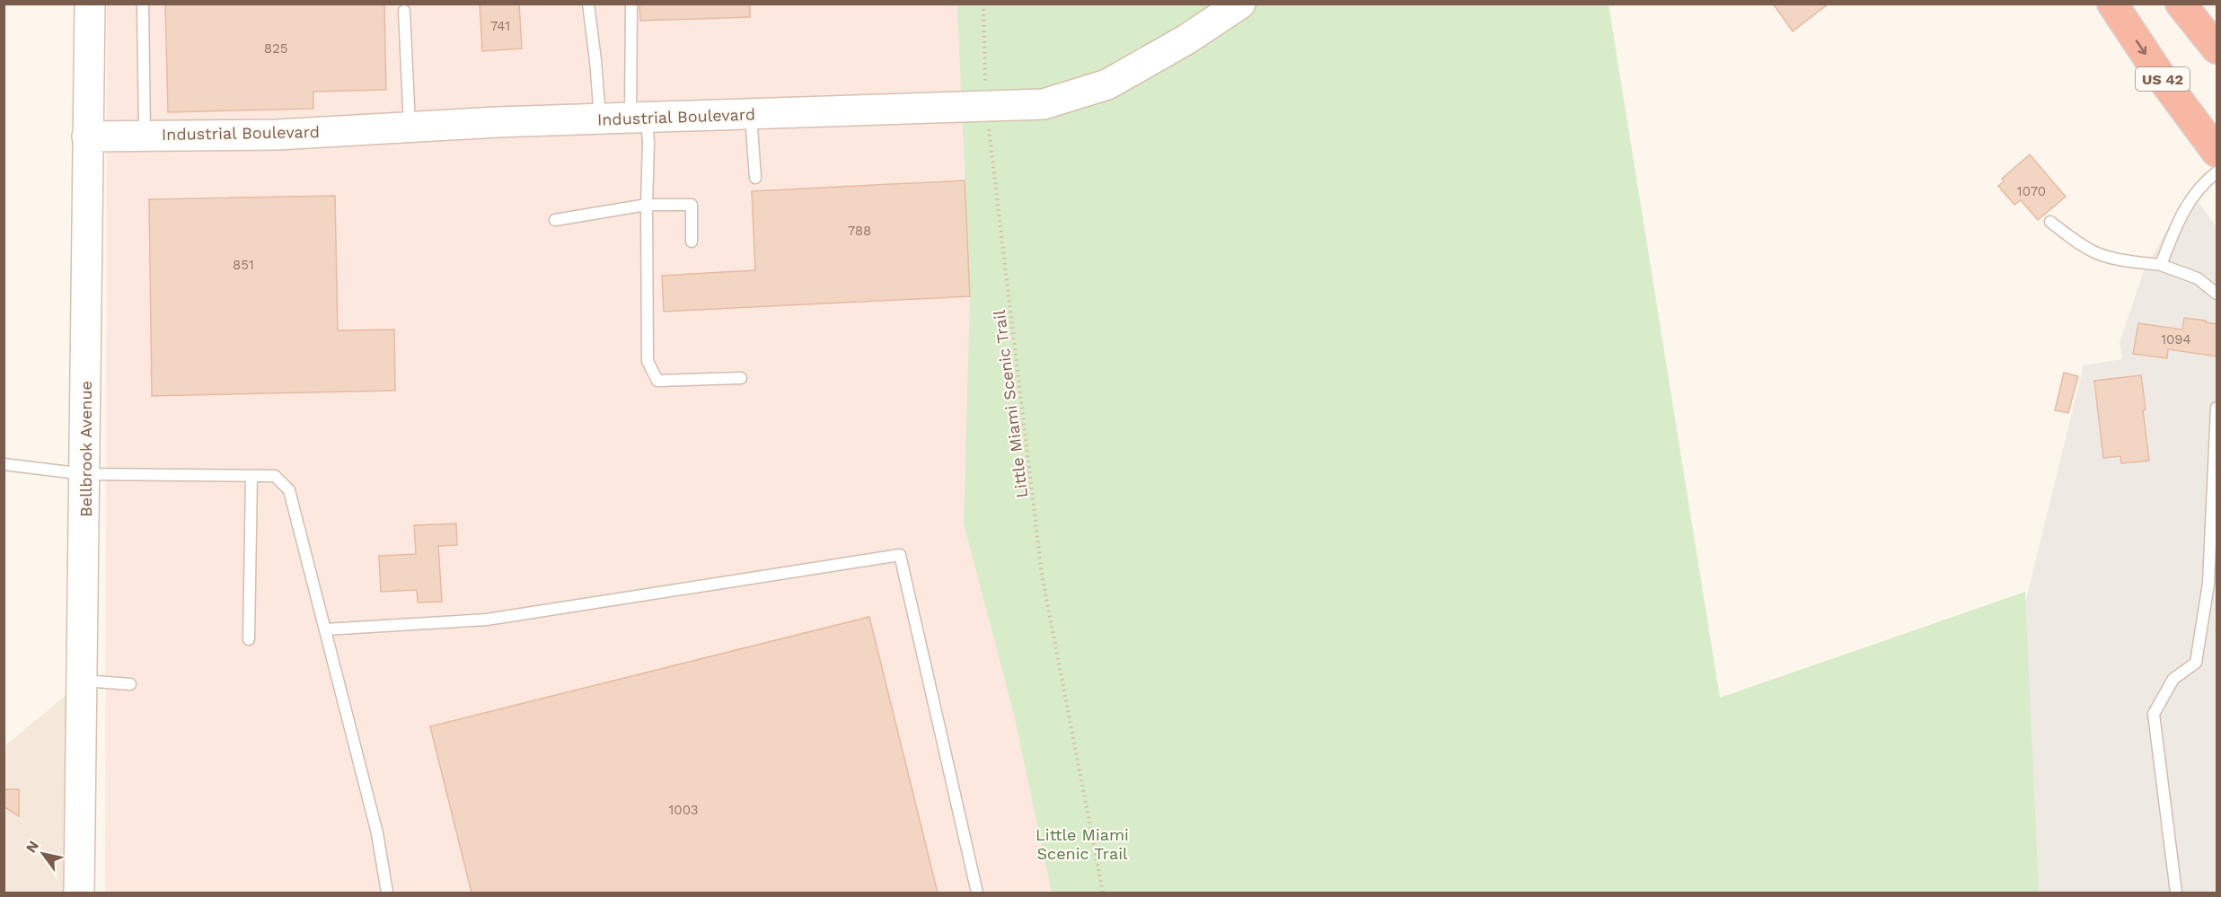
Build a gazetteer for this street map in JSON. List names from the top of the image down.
{
  "streets": {
    "highway": ["US 42"],
    "street": ["Industrial Boulevard", "Bellbrook Avenue"],
    "path": ["Little Miami Scenic Trail"]
  },
  "crossings": [
    ["Industrial Boulevard", "Little Miami Scenic Trail"],
    ["Industrial Boulevard", "Bellbrook Avenue"]
  ],
  "parks": ["Little Miami Scenic Trail"],
  "house_numbers": [
    "741",
    "825",
    "1070",
    "788",
    "851",
    "1094",
    "1003"
  ],
  "north": "top left"
}
